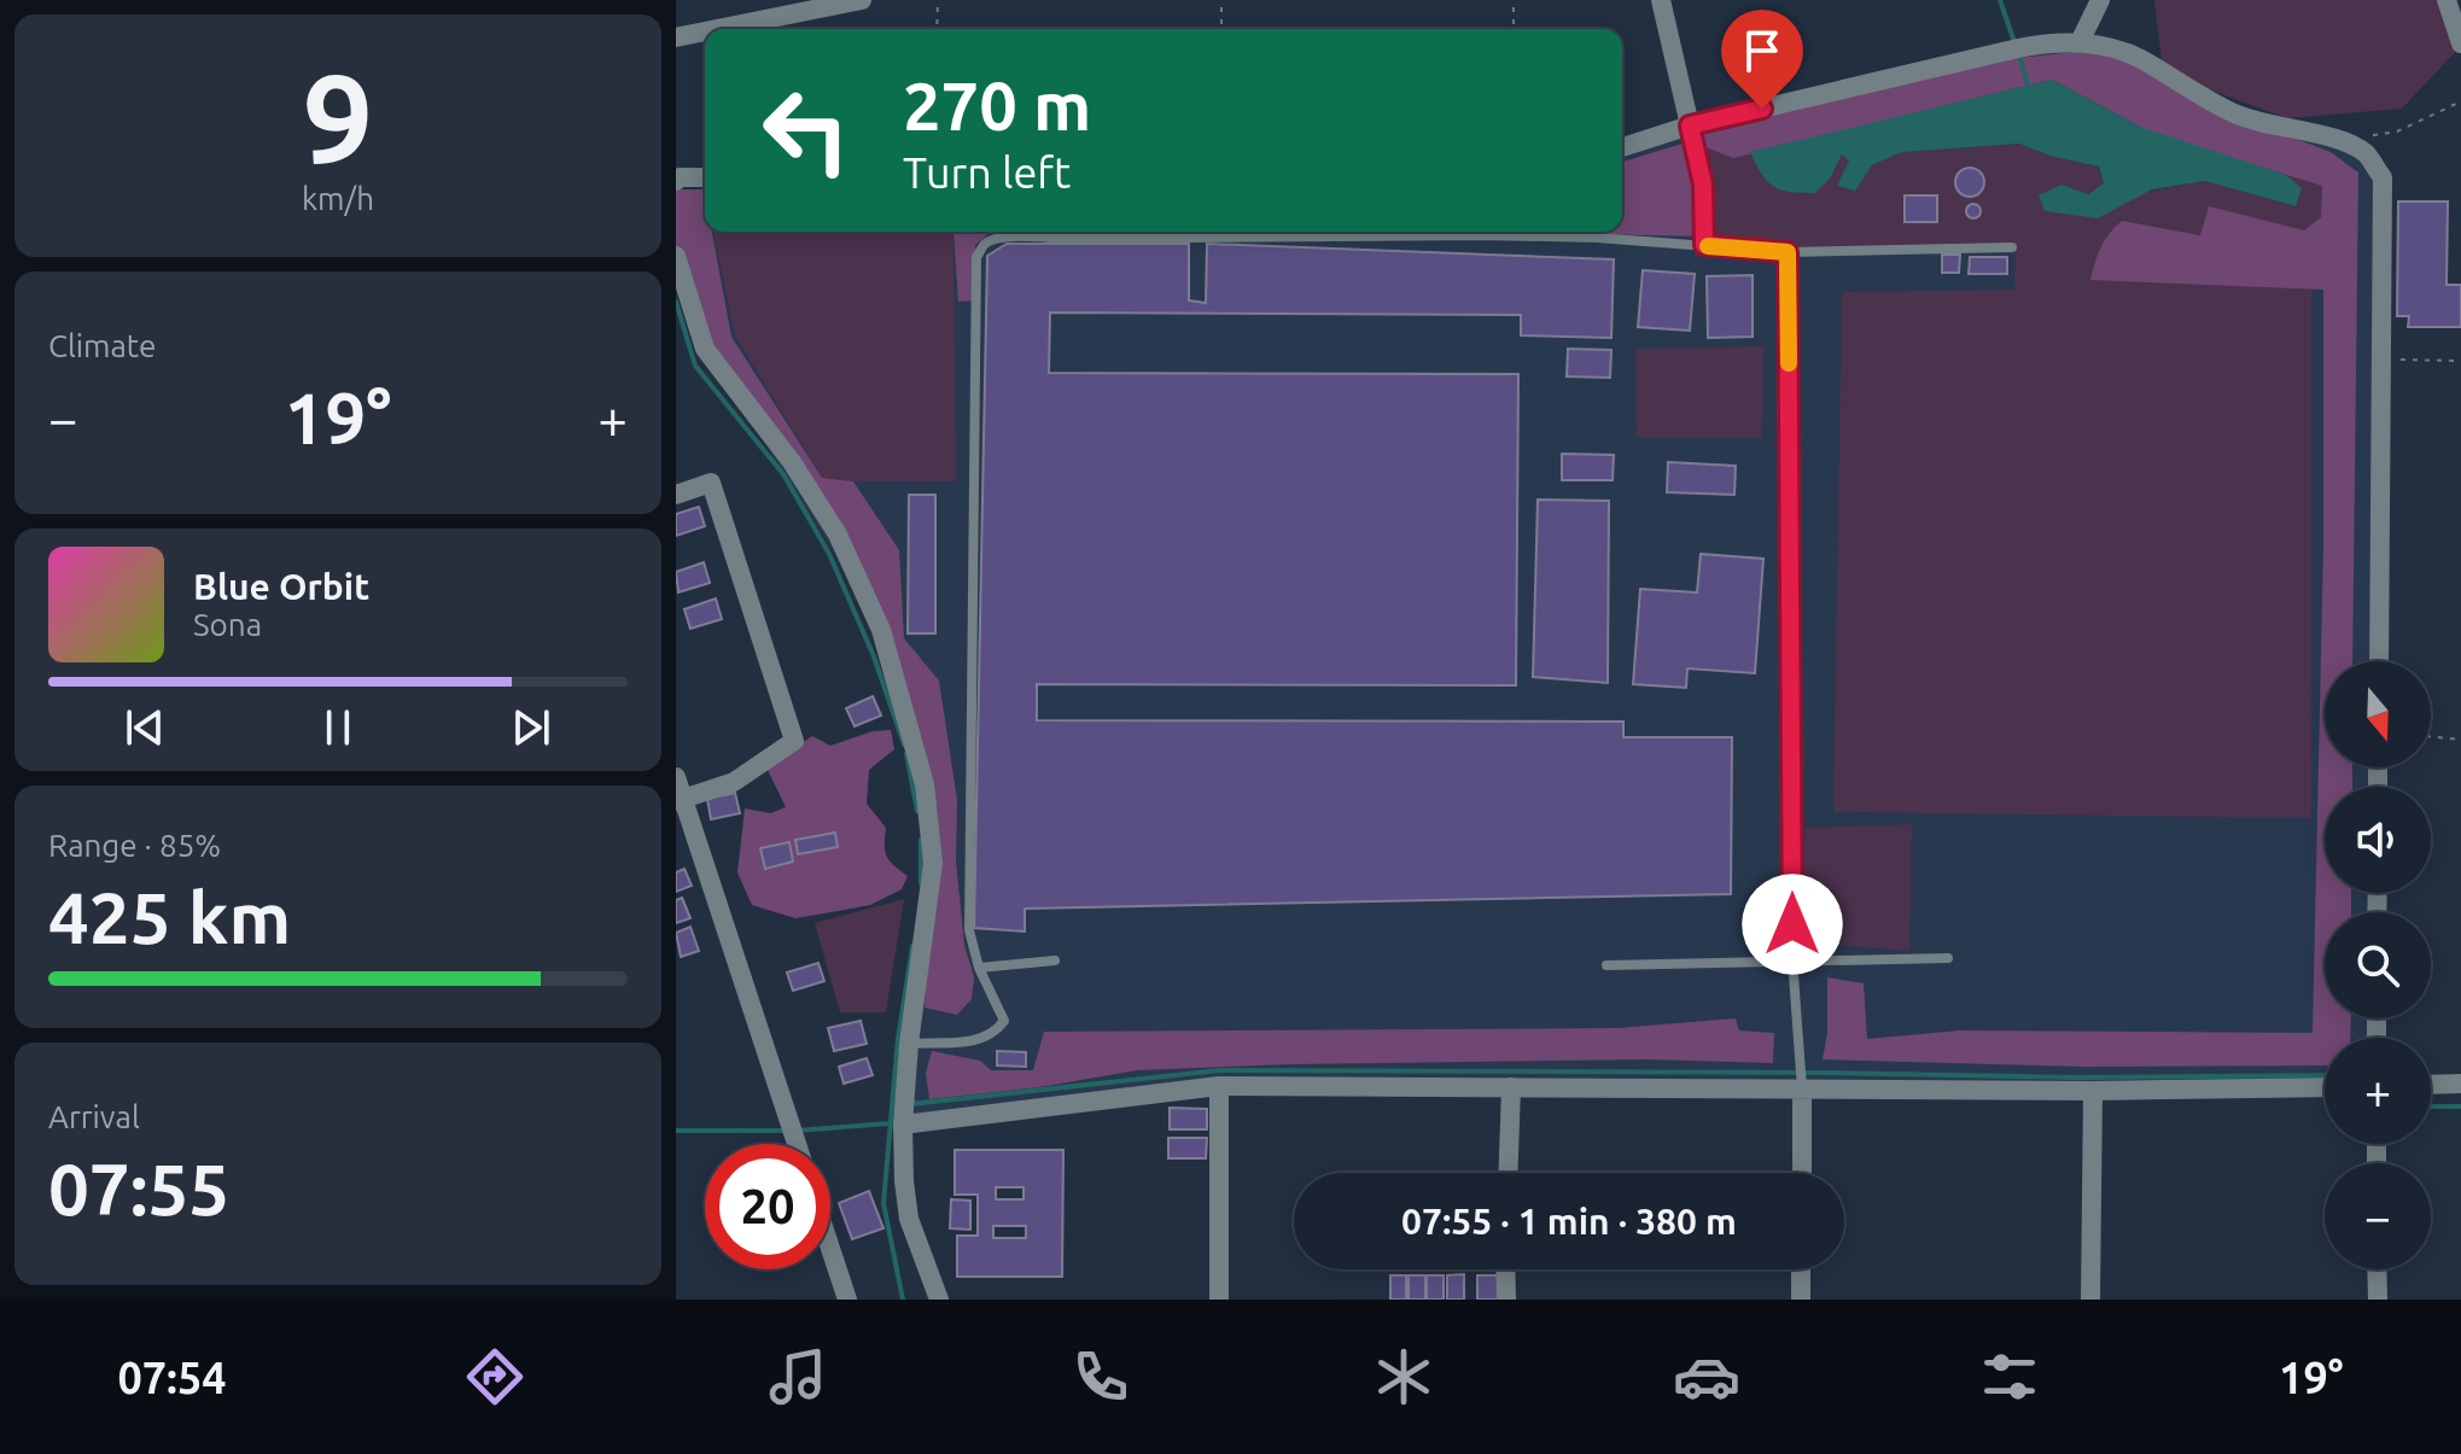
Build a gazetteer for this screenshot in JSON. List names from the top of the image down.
{
  "north": "bottom",
  "page": {
    "tile": [
      ["9", "km/h"],
      "Climate",
      ["Range · 85%", "425 km"],
      ["Arrival", "07:55"]
    ],
    "turn": ["270 m", "Turn left"],
    "heat": ["−", "19°", "+"],
    "song": ["Blue Orbit", "Sona"],
    "map_buttons": ["+", "−"],
    "limit": "20",
    "trip": "07:55 · 1 min · 380 m",
    "tabs": ["07:54", "19°"]
  }
}
